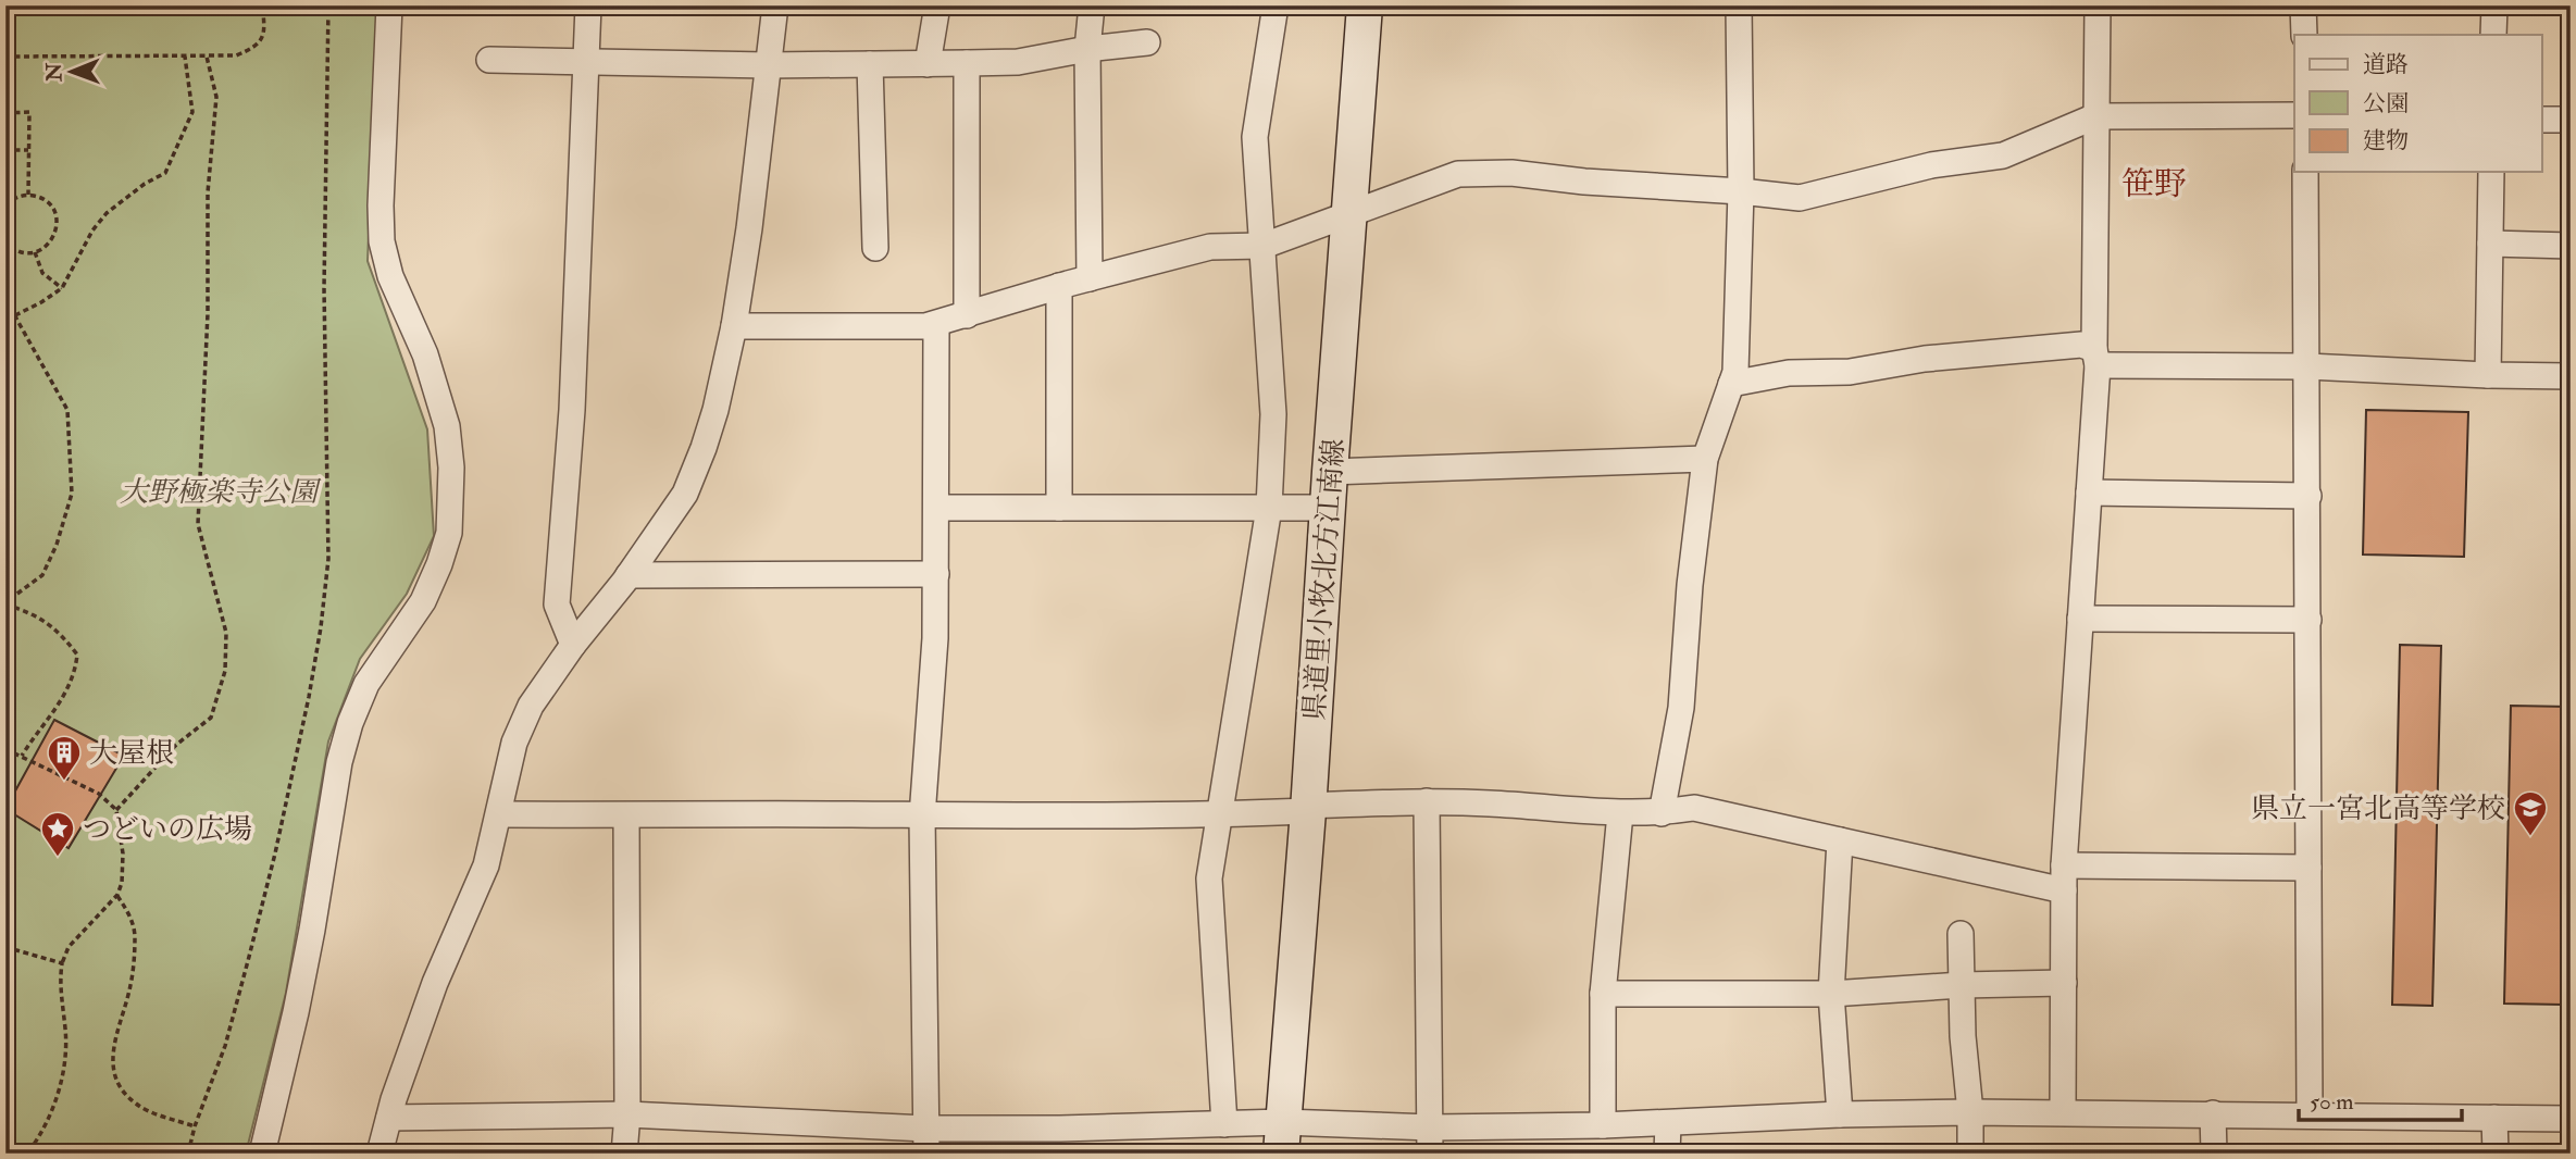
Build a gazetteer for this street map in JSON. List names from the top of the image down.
{
  "streets": {
    "main road": ["県道里小牧北方江南線"]
  },
  "districts": ["笹野"],
  "parks": ["大野極楽寺公園"],
  "places": {
    "building": ["大屋根"],
    "school or university": ["県立一宮北高等学校"],
    "place": ["つどいの広場"]
  },
  "legend": ["道路", "公園", "建物"],
  "scale_bar": "50 m",
  "north": "left"
}
